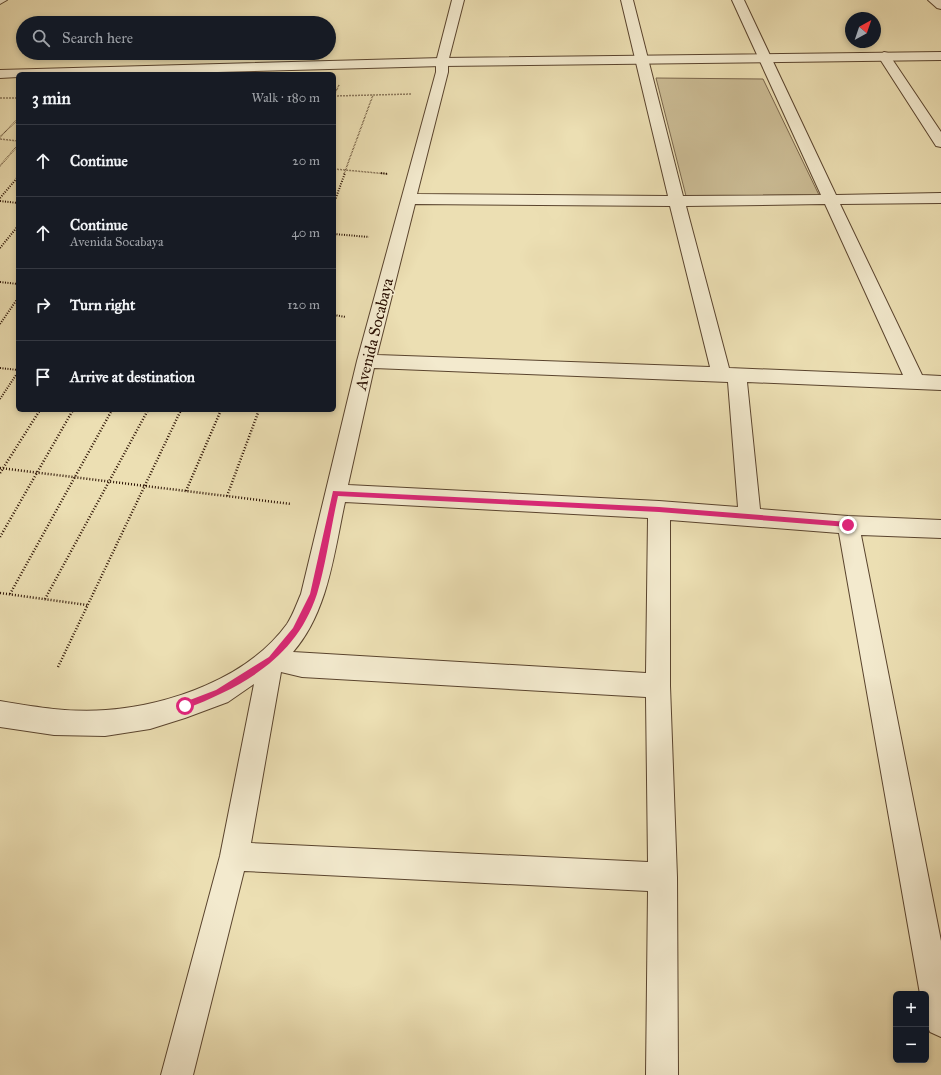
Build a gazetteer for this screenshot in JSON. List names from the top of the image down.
{
  "streets": {
    "street": ["Avenida Socabaya"]
  },
  "north": "top right",
  "page": {
    "search": "Search here",
    "heading": ["3 min", "Walk · 180 m"],
    "list": [
      ["Continue", "20 m"],
      ["Continue", "Avenida Socabaya", "40 m"],
      ["Turn right", "120 m"],
      "Arrive at destination"
    ],
    "map_buttons": ["+", "−"]
  }
}
